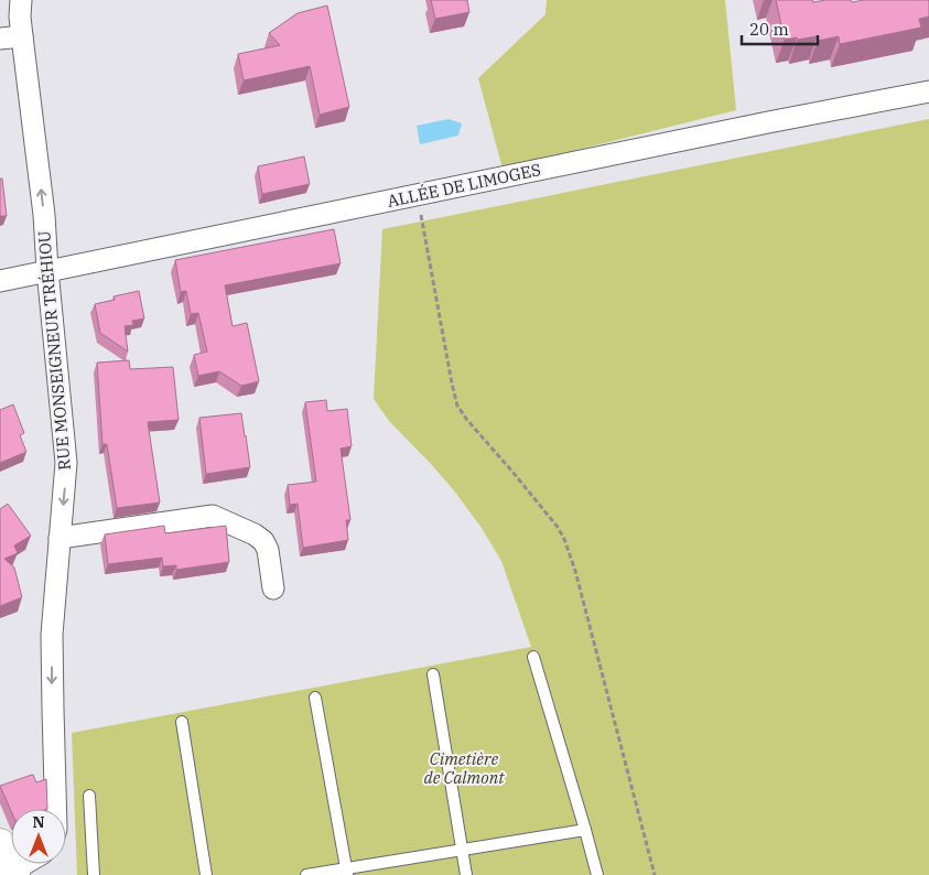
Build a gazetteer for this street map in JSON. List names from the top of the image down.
{
  "streets": {
    "street": ["ALLÉE DE LIMOGES", "RUE MONSEIGNEUR TRÉHIOU"]
  },
  "crossings": [
    ["ALLÉE DE LIMOGES", "RUE MONSEIGNEUR TRÉHIOU"]
  ],
  "parks": ["Cimetière de Calmont"],
  "scale_bar": "20 m",
  "north": "top"
}
